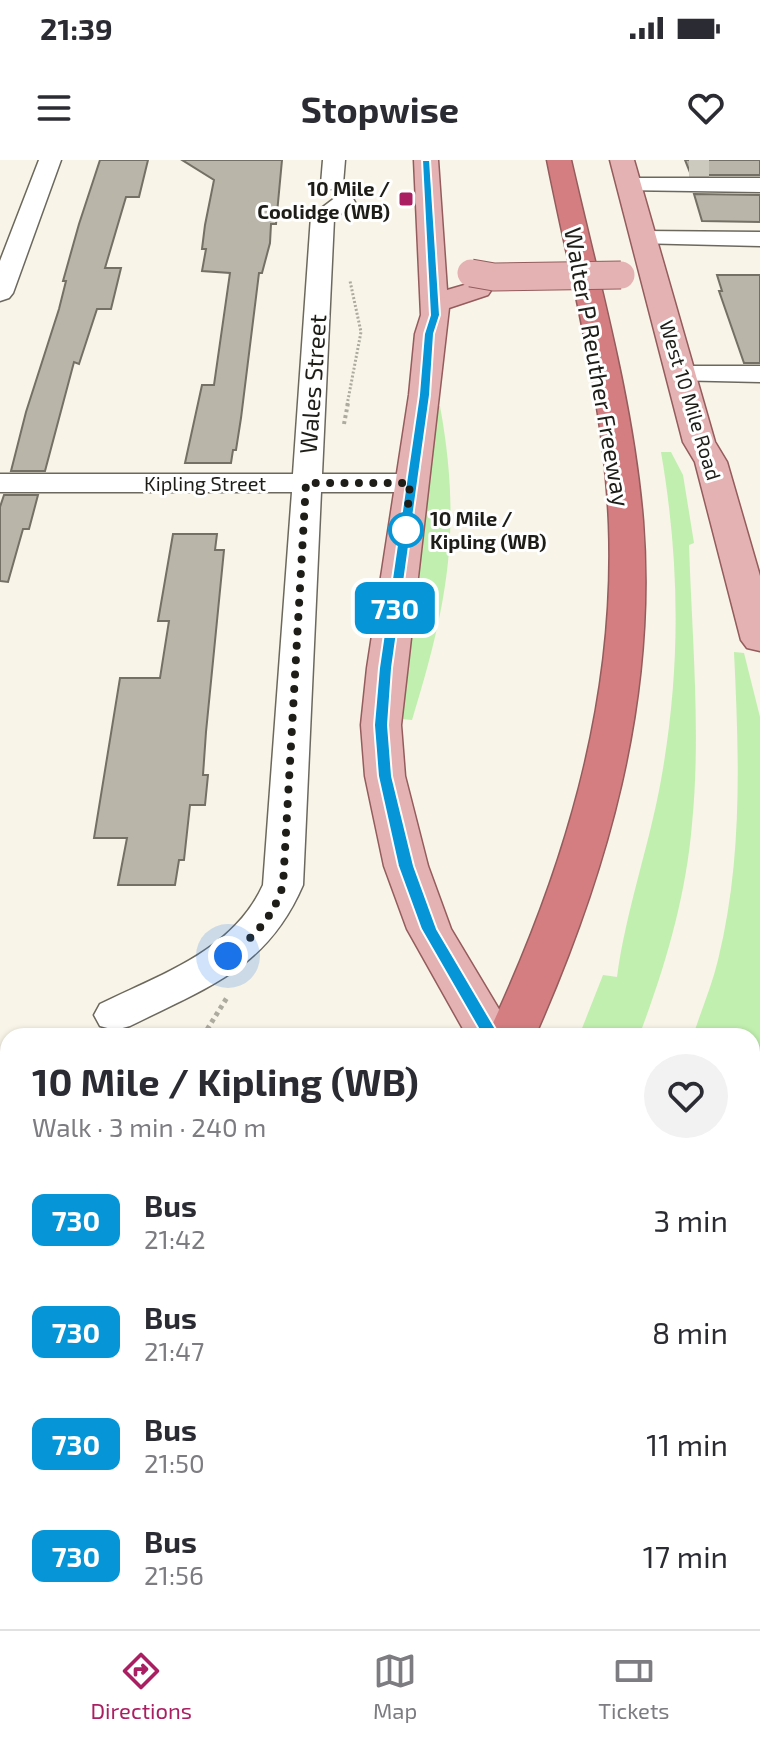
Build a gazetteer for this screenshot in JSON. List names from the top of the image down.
{
  "streets": {
    "highway": ["Walter P Reuther Freeway"],
    "main road": ["West 10 Mile Road"],
    "street": ["Wales Street", "Kipling Street"]
  },
  "crossings": [
    ["Wales Street", "Kipling Street"]
  ],
  "places": {
    "transit": ["10 Mile / Coolidge (WB)"],
    "other": ["10 Mile / Kipling (WB)"]
  },
  "lines": ["bus line 730"],
  "page": {
    "status": "21:39",
    "header": "Stopwise",
    "on_map": "730",
    "heading": ["10 Mile / Kipling (WB)", "Walk · 3 min · 240 m"],
    "list": [
      {
        "mark": "730",
        "name": "Bus",
        "note": "21:42",
        "value": "3 min"
      },
      {
        "mark": "730",
        "name": "Bus",
        "note": "21:47",
        "value": "8 min"
      },
      {
        "mark": "730",
        "name": "Bus",
        "note": "21:50",
        "value": "11 min"
      },
      {
        "mark": "730",
        "name": "Bus",
        "note": "21:56",
        "value": "17 min"
      }
    ],
    "tabs": ["Directions", "Map", "Tickets"]
  }
}
